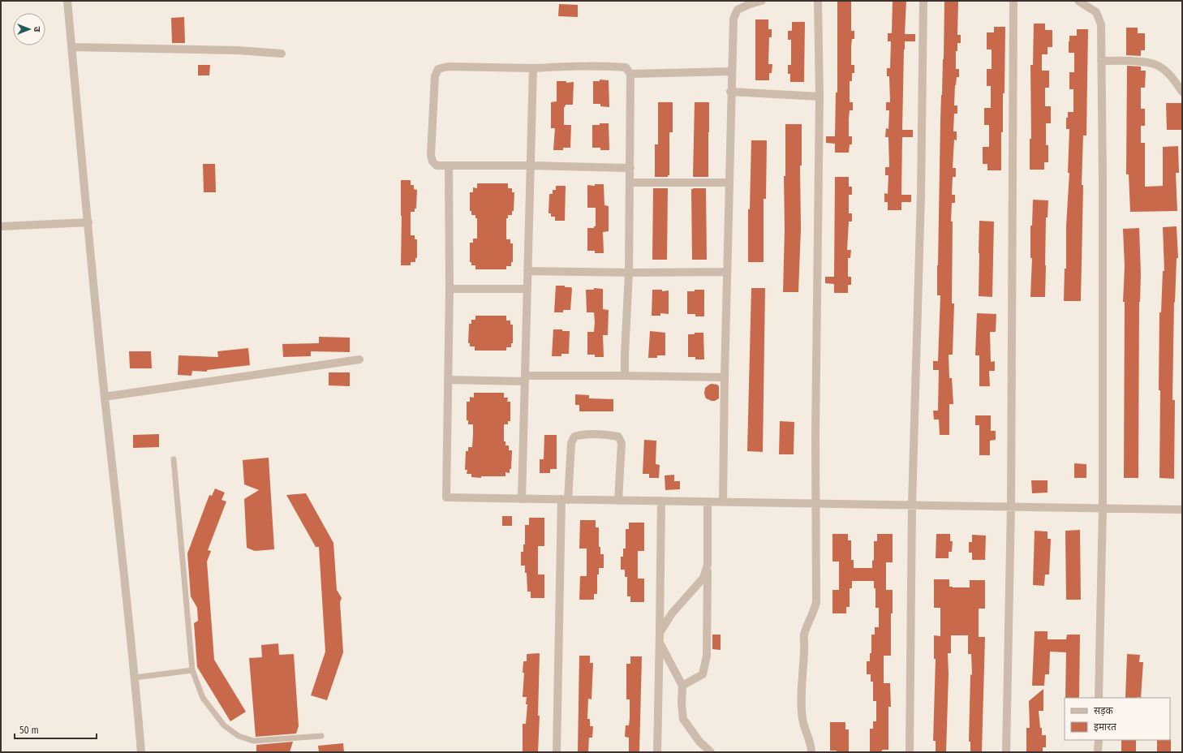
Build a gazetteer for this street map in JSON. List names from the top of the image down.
{
  "legend": ["सड़क", "इमारत"],
  "scale_bar": "50 m",
  "north": "right"
}
